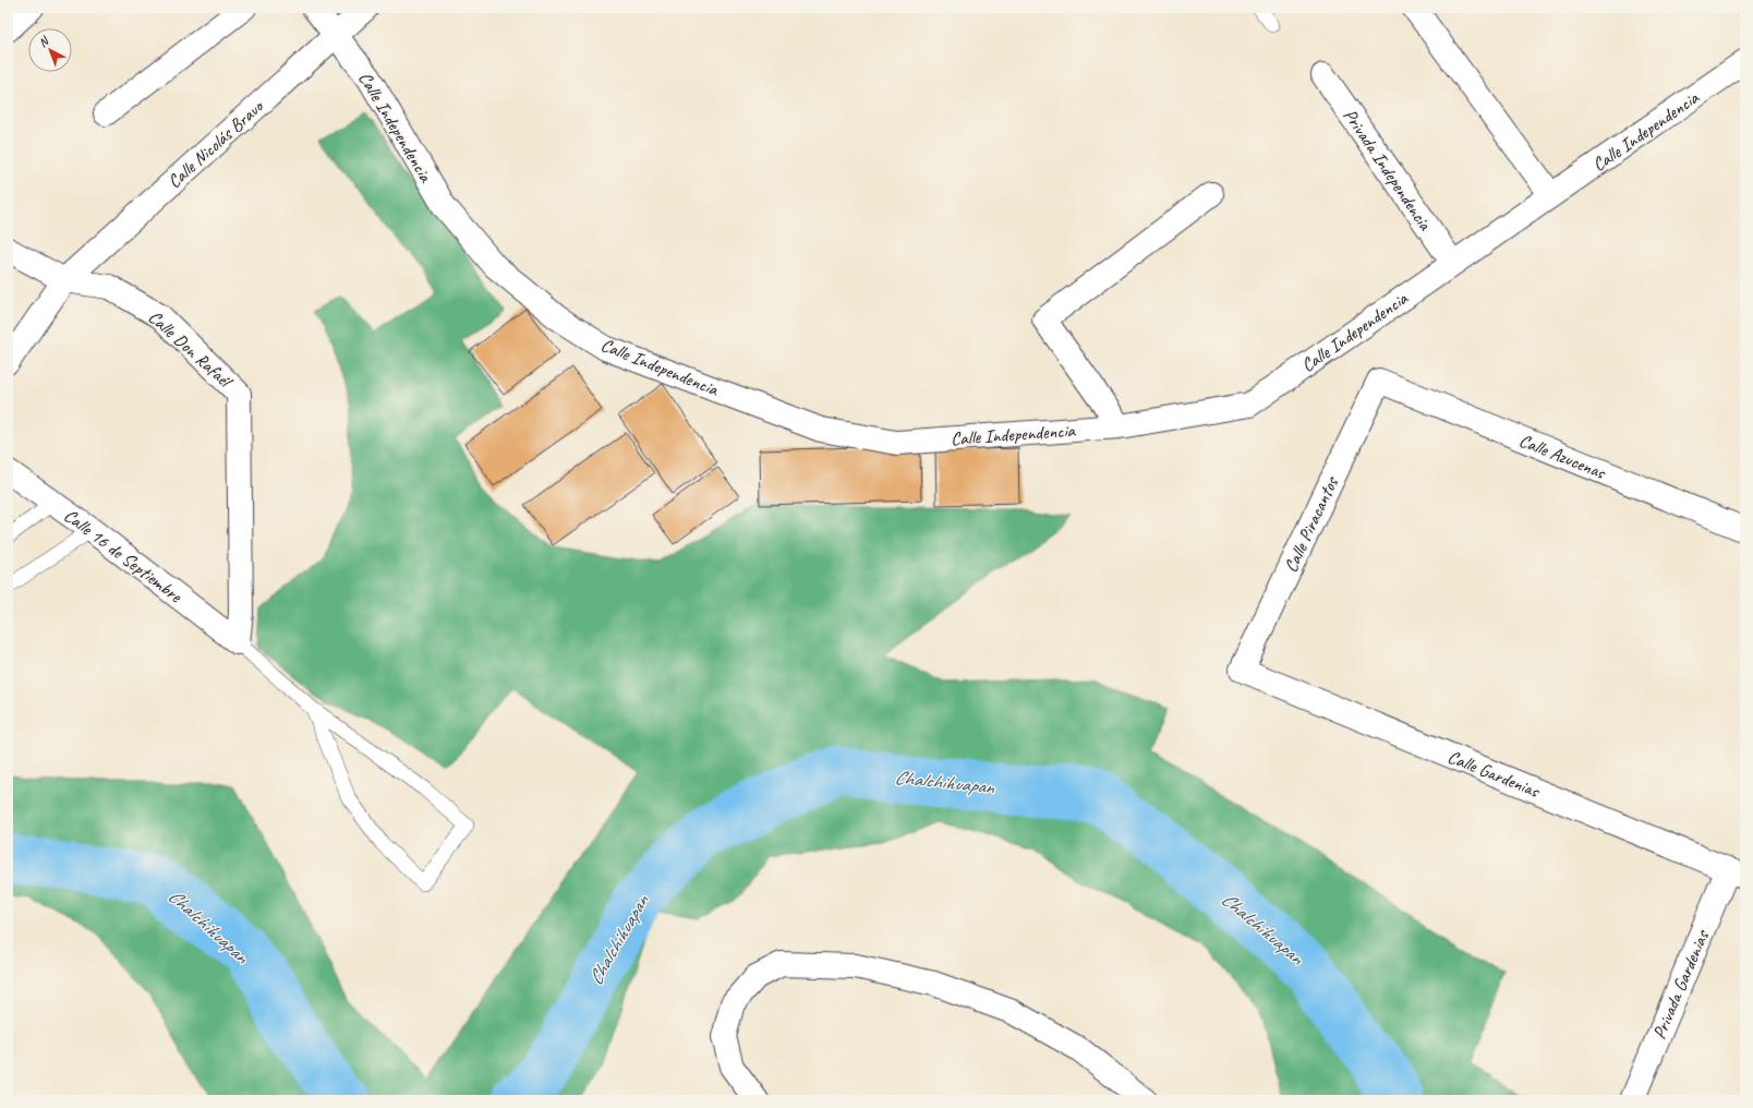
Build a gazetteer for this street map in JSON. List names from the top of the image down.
{
  "streets": {
    "street": [
      "Calle Independencia",
      "Calle Nicolás Bravo",
      "Privada Independencia",
      "Calle Don Rafaél",
      "Calle Azucenas",
      "Calle Piracantos",
      "Calle 16 de Septiembre",
      "Calle Gardenias",
      "Privada Gardenias"
    ]
  },
  "crossings": [
    ["Calle Independencia", "Calle Nicolás Bravo"],
    ["Calle Independencia", "Privada Independencia"],
    ["Calle Nicolás Bravo", "Calle Don Rafaél"],
    ["Calle Don Rafaél", "Calle 16 de Septiembre"],
    ["Calle Azucenas", "Calle Piracantos"],
    ["Calle Piracantos", "Calle Gardenias"],
    ["Calle Gardenias", "Privada Gardenias"]
  ],
  "water": ["Chalchihuapan"],
  "north": "top left"
}
